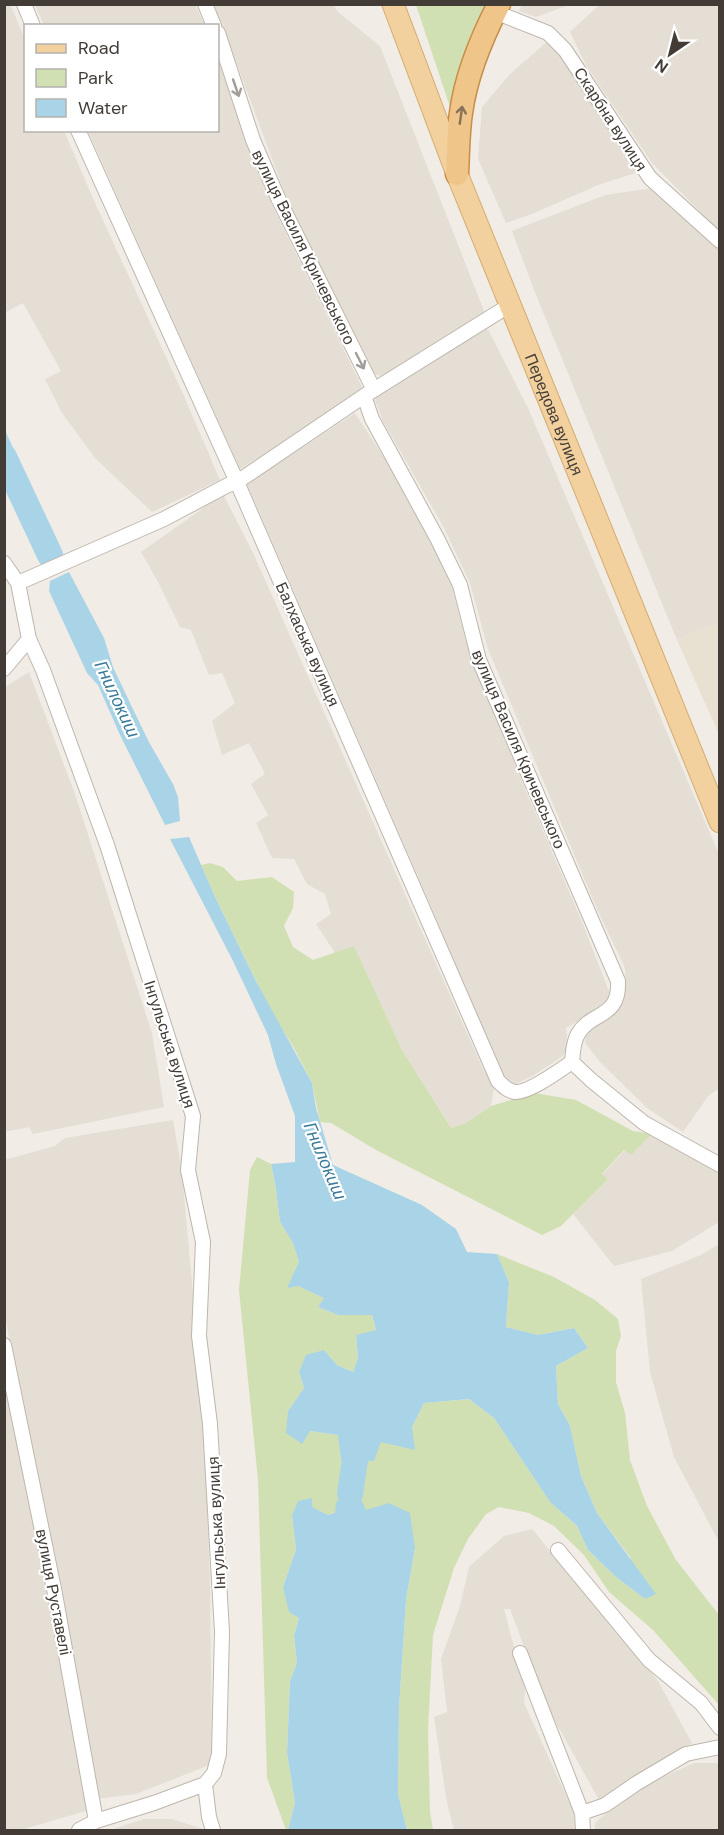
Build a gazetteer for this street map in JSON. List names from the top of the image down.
{
  "streets": {
    "main road": ["Передова вулиця"],
    "street": [
      "Скарбна вулиця",
      "вулиця Василя Кричевського",
      "Балхаська вулиця",
      "Інгульська вулиця",
      "вулиця Руставелі"
    ]
  },
  "crossings": [
    ["вулиця Василя Кричевського", "Балхаська вулиця"]
  ],
  "water": ["Гнилокиш"],
  "legend": ["Road", "Park", "Water"],
  "north": "bottom left"
}
